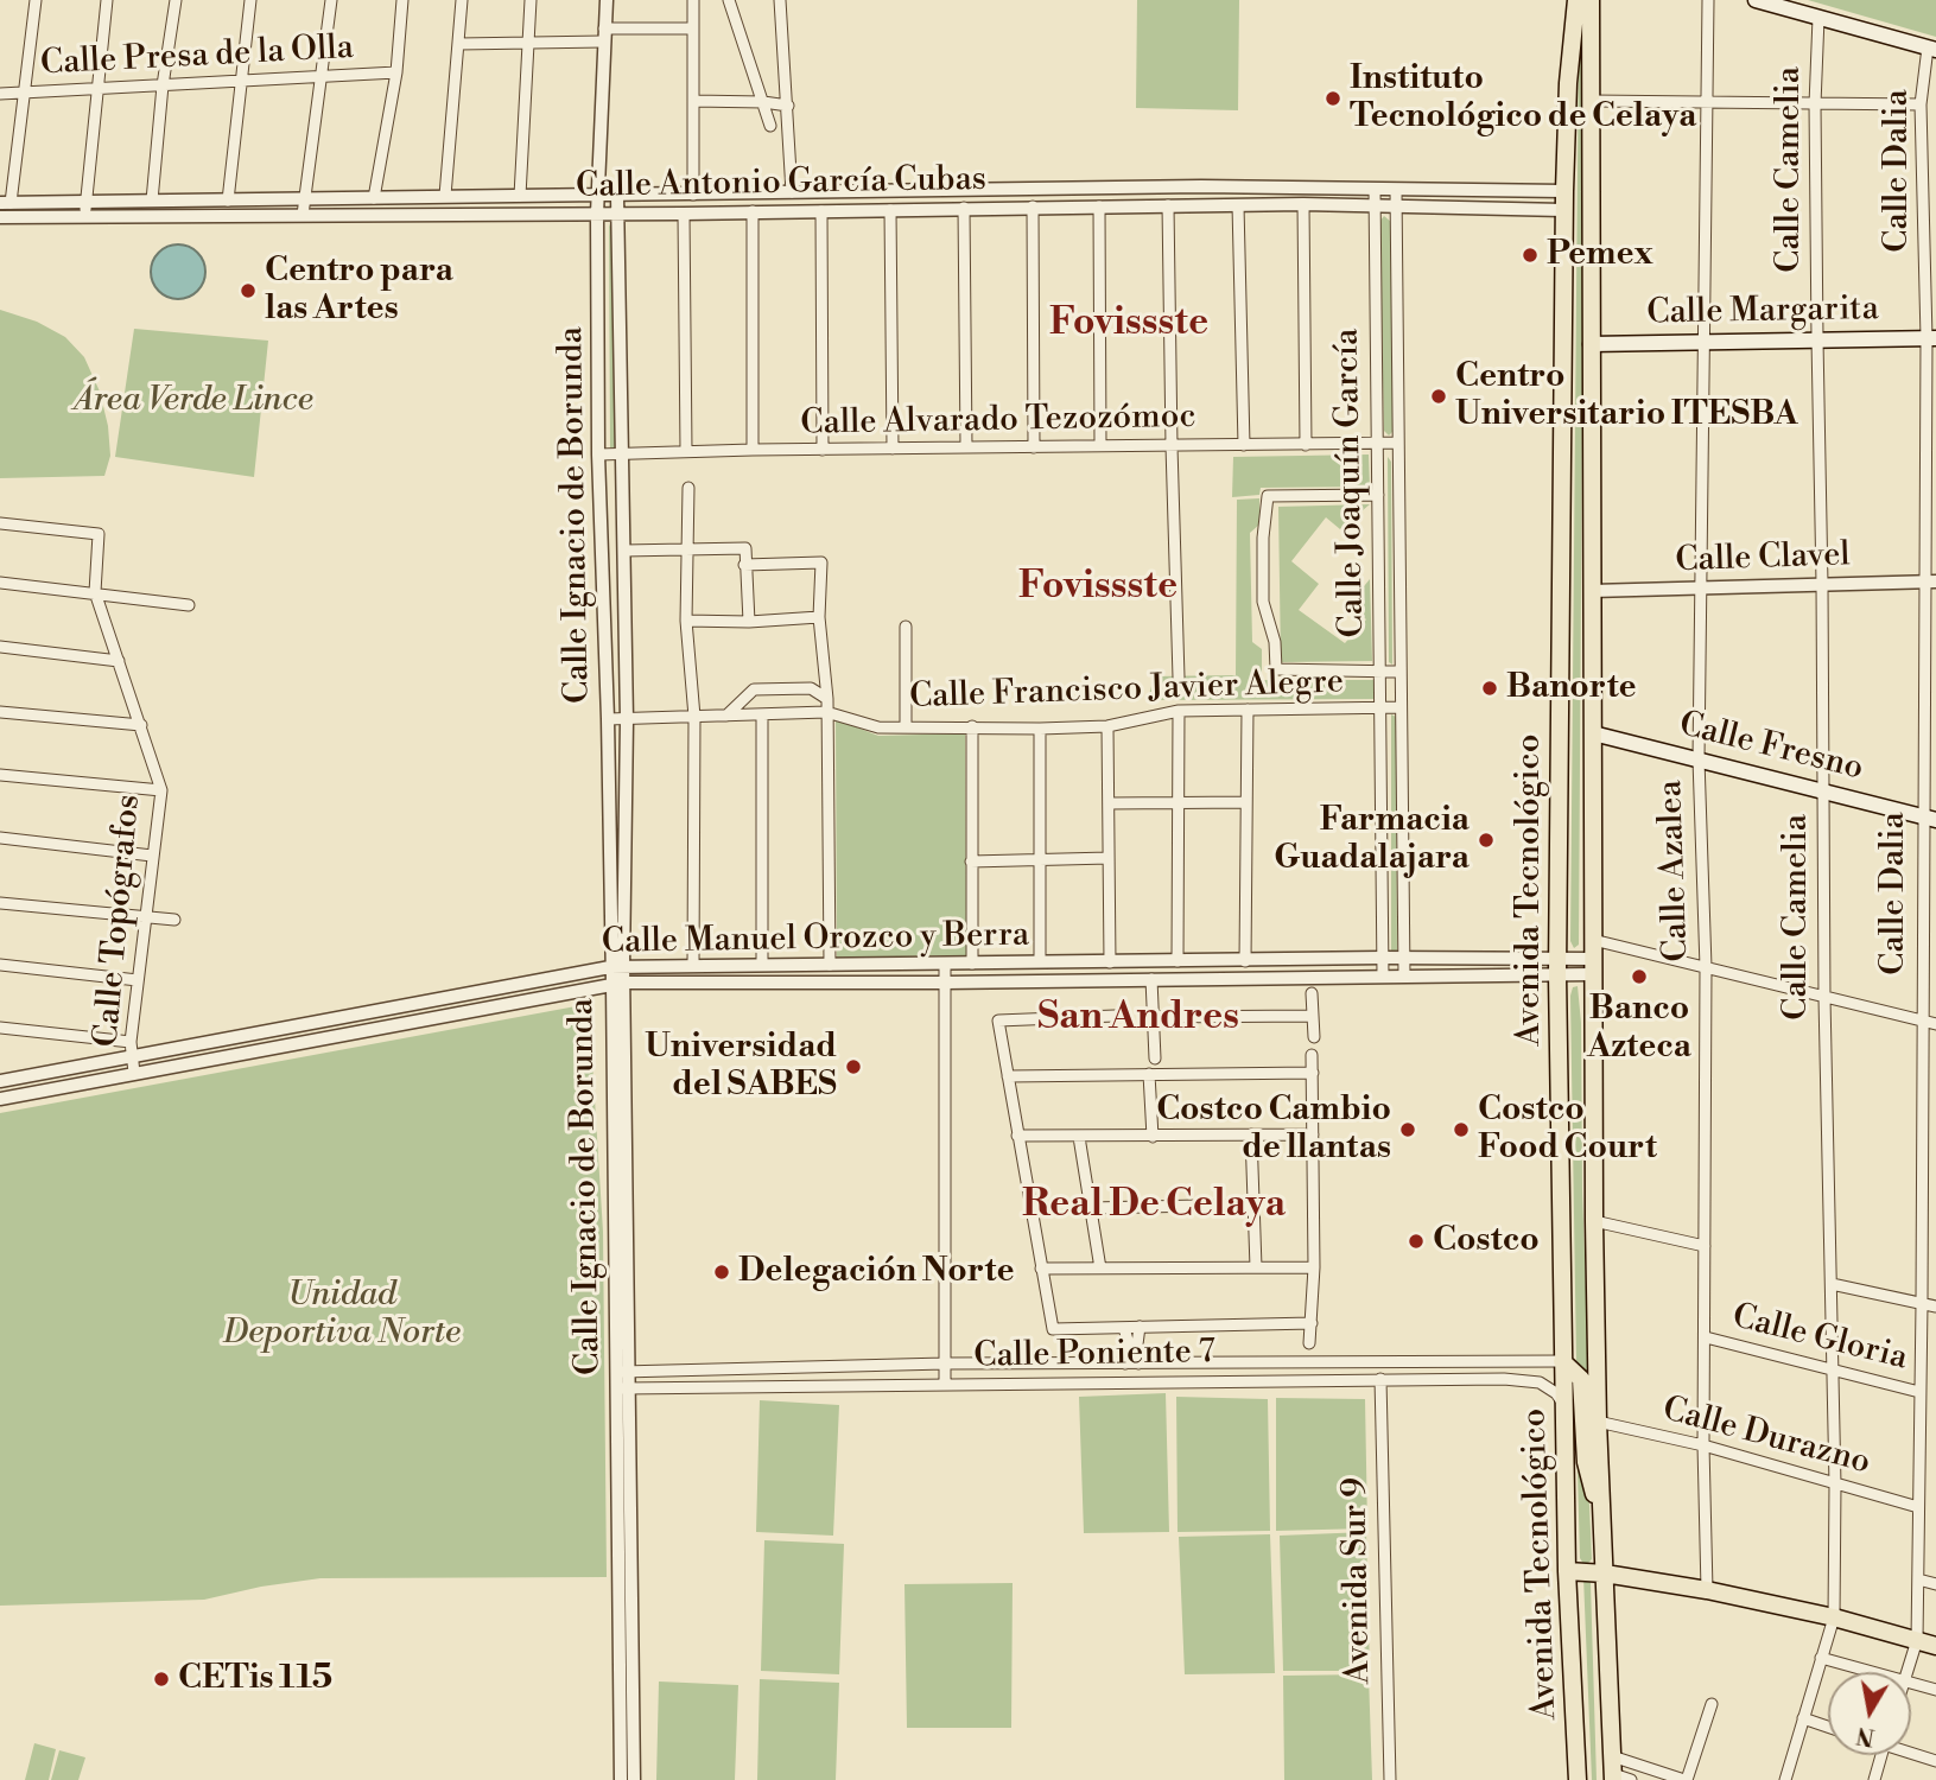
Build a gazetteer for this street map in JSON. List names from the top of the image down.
{
  "streets": {
    "main road": ["Calle Margarita", "Calle Fresno", "Avenida Tecnológico"],
    "street": [
      "Calle Presa de la Olla",
      "Calle Camelia",
      "Calle Dalia",
      "Calle Antonio García Cubas",
      "Calle Alvarado Tezozómoc",
      "Calle Joaquín García",
      "Calle Ignacio de Borunda",
      "Calle Clavel",
      "Calle Francisco Javier Alegre",
      "Calle Azalea",
      "Calle Topógrafos",
      "Calle Manuel Orozco y Berra",
      "Calle Gloria",
      "Calle Poniente 7",
      "Calle Durazno",
      "Avenida Sur 9"
    ]
  },
  "crossings": [
    ["Calle Camelia", "Calle Margarita"],
    ["Calle Camelia", "Calle Clavel"],
    ["Calle Camelia", "Calle Fresno"],
    ["Calle Camelia", "Calle Gloria"],
    ["Calle Camelia", "Calle Durazno"],
    ["Calle Dalia", "Calle Margarita"],
    ["Calle Dalia", "Calle Clavel"],
    ["Calle Dalia", "Calle Fresno"],
    ["Calle Dalia", "Calle Gloria"],
    ["Calle Dalia", "Calle Durazno"],
    ["Calle Antonio García Cubas", "Calle Joaquín García"],
    ["Calle Antonio García Cubas", "Calle Ignacio de Borunda"],
    ["Calle Antonio García Cubas", "Avenida Tecnológico"],
    ["Calle Margarita", "Calle Azalea"],
    ["Calle Margarita", "Avenida Tecnológico"],
    ["Calle Alvarado Tezozómoc", "Calle Joaquín García"],
    ["Calle Alvarado Tezozómoc", "Calle Ignacio de Borunda"],
    ["Calle Joaquín García", "Calle Francisco Javier Alegre"],
    ["Calle Joaquín García", "Calle Manuel Orozco y Berra"],
    ["Calle Ignacio de Borunda", "Calle Francisco Javier Alegre"],
    ["Calle Ignacio de Borunda", "Calle Manuel Orozco y Berra"],
    ["Calle Ignacio de Borunda", "Calle Poniente 7"],
    ["Calle Clavel", "Calle Azalea"],
    ["Calle Clavel", "Avenida Tecnológico"],
    ["Calle Fresno", "Calle Azalea"],
    ["Calle Fresno", "Avenida Tecnológico"],
    ["Calle Azalea", "Calle Gloria"],
    ["Calle Azalea", "Calle Durazno"],
    ["Avenida Tecnológico", "Calle Manuel Orozco y Berra"],
    ["Avenida Tecnológico", "Calle Poniente 7"],
    ["Avenida Tecnológico", "Calle Durazno"],
    ["Calle Topógrafos", "Calle Manuel Orozco y Berra"],
    ["Calle Poniente 7", "Avenida Sur 9"]
  ],
  "districts": [
    "Fovissste",
    "Fovissste",
    "San Andres",
    "Real De Celaya"
  ],
  "parks": ["Área Verde Lince", "Unidad Deportiva Norte"],
  "places": [
    "Instituto Tecnológico de Celaya",
    "Pemex",
    "Centro para las Artes",
    "Centro Universitario ITESBA",
    "Banorte",
    "Farmacia Guadalajara",
    "Banco Azteca",
    "Universidad del SABES",
    "Costco Cambio de llantas",
    "Costco Food Court",
    "Costco",
    "Delegación Norte",
    "CETis 115"
  ],
  "north": "bottom"
}
